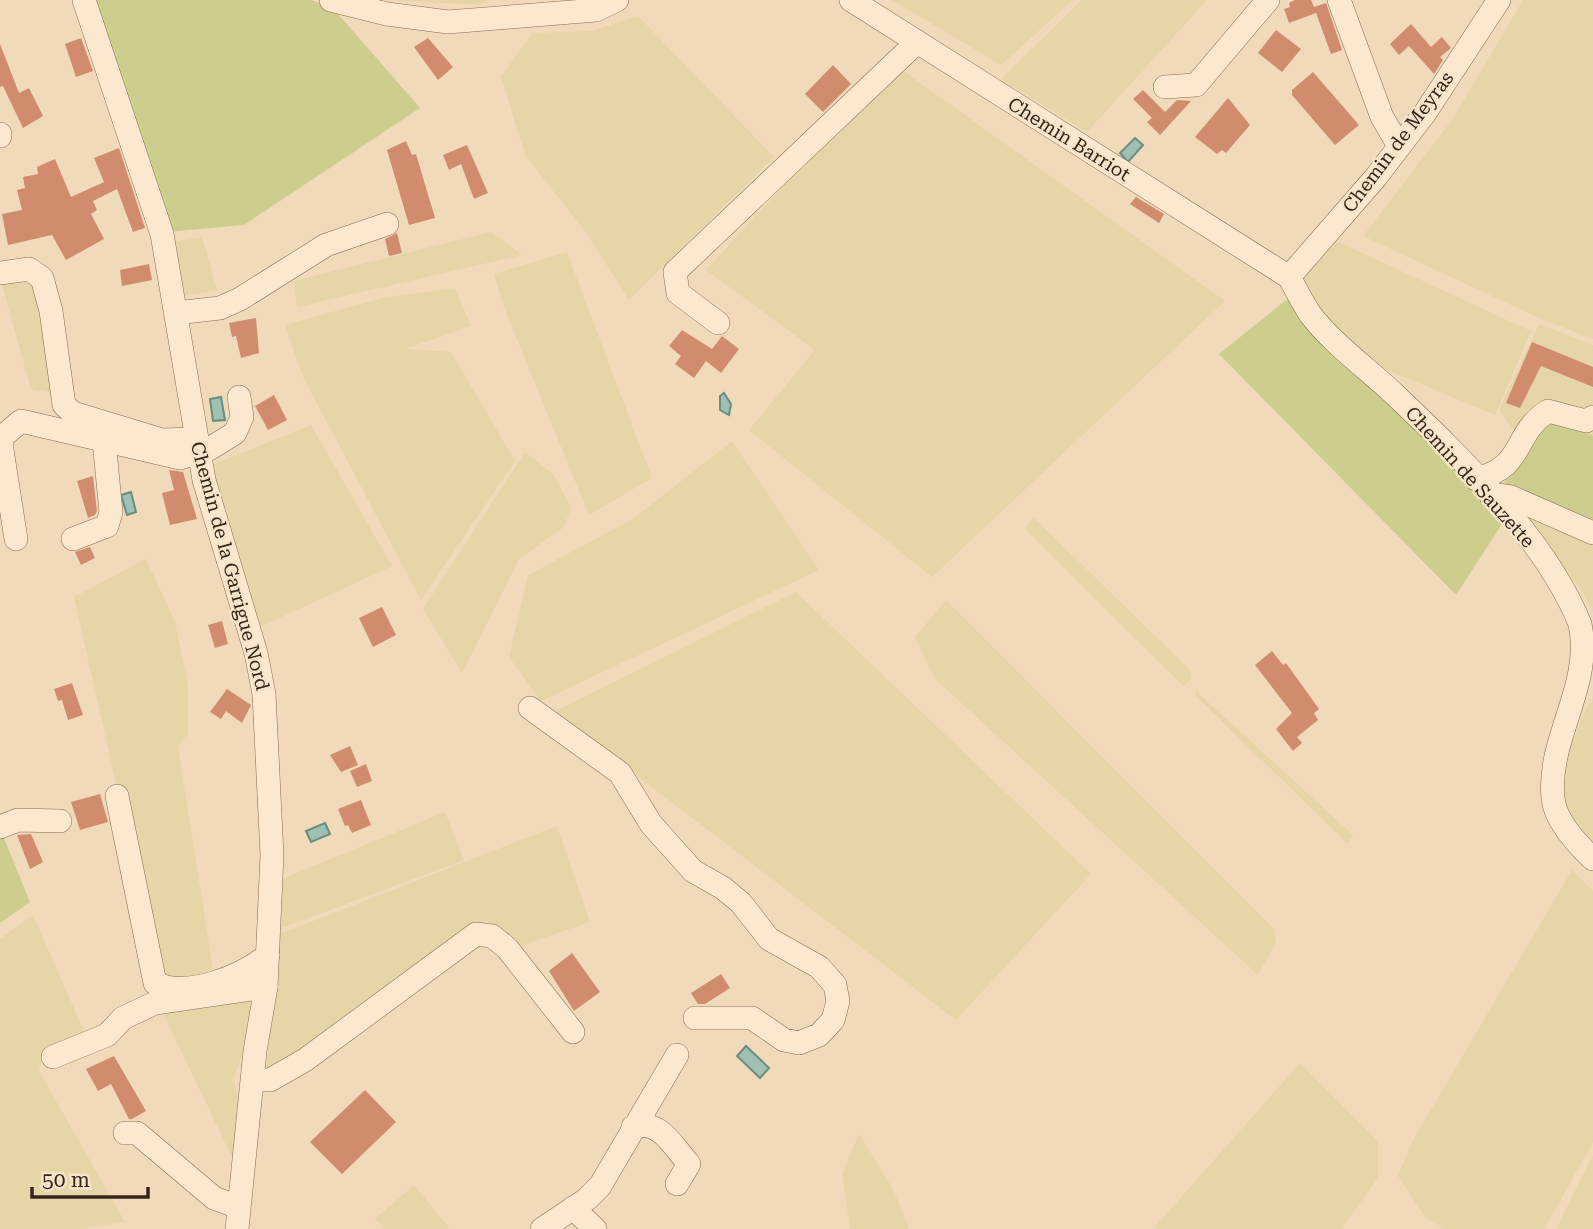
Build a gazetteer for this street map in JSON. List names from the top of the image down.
{
  "streets": {
    "street": [
      "Chemin Barriot",
      "Chemin de Meyras",
      "Chemin de Sauzette",
      "Chemin de la Garrigue Nord"
    ]
  },
  "crossings": [
    ["Chemin Barriot", "Chemin de Meyras"],
    ["Chemin Barriot", "Chemin de Sauzette"],
    ["Chemin de Meyras", "Chemin de Sauzette"]
  ],
  "scale_bar": "50 m"
}
